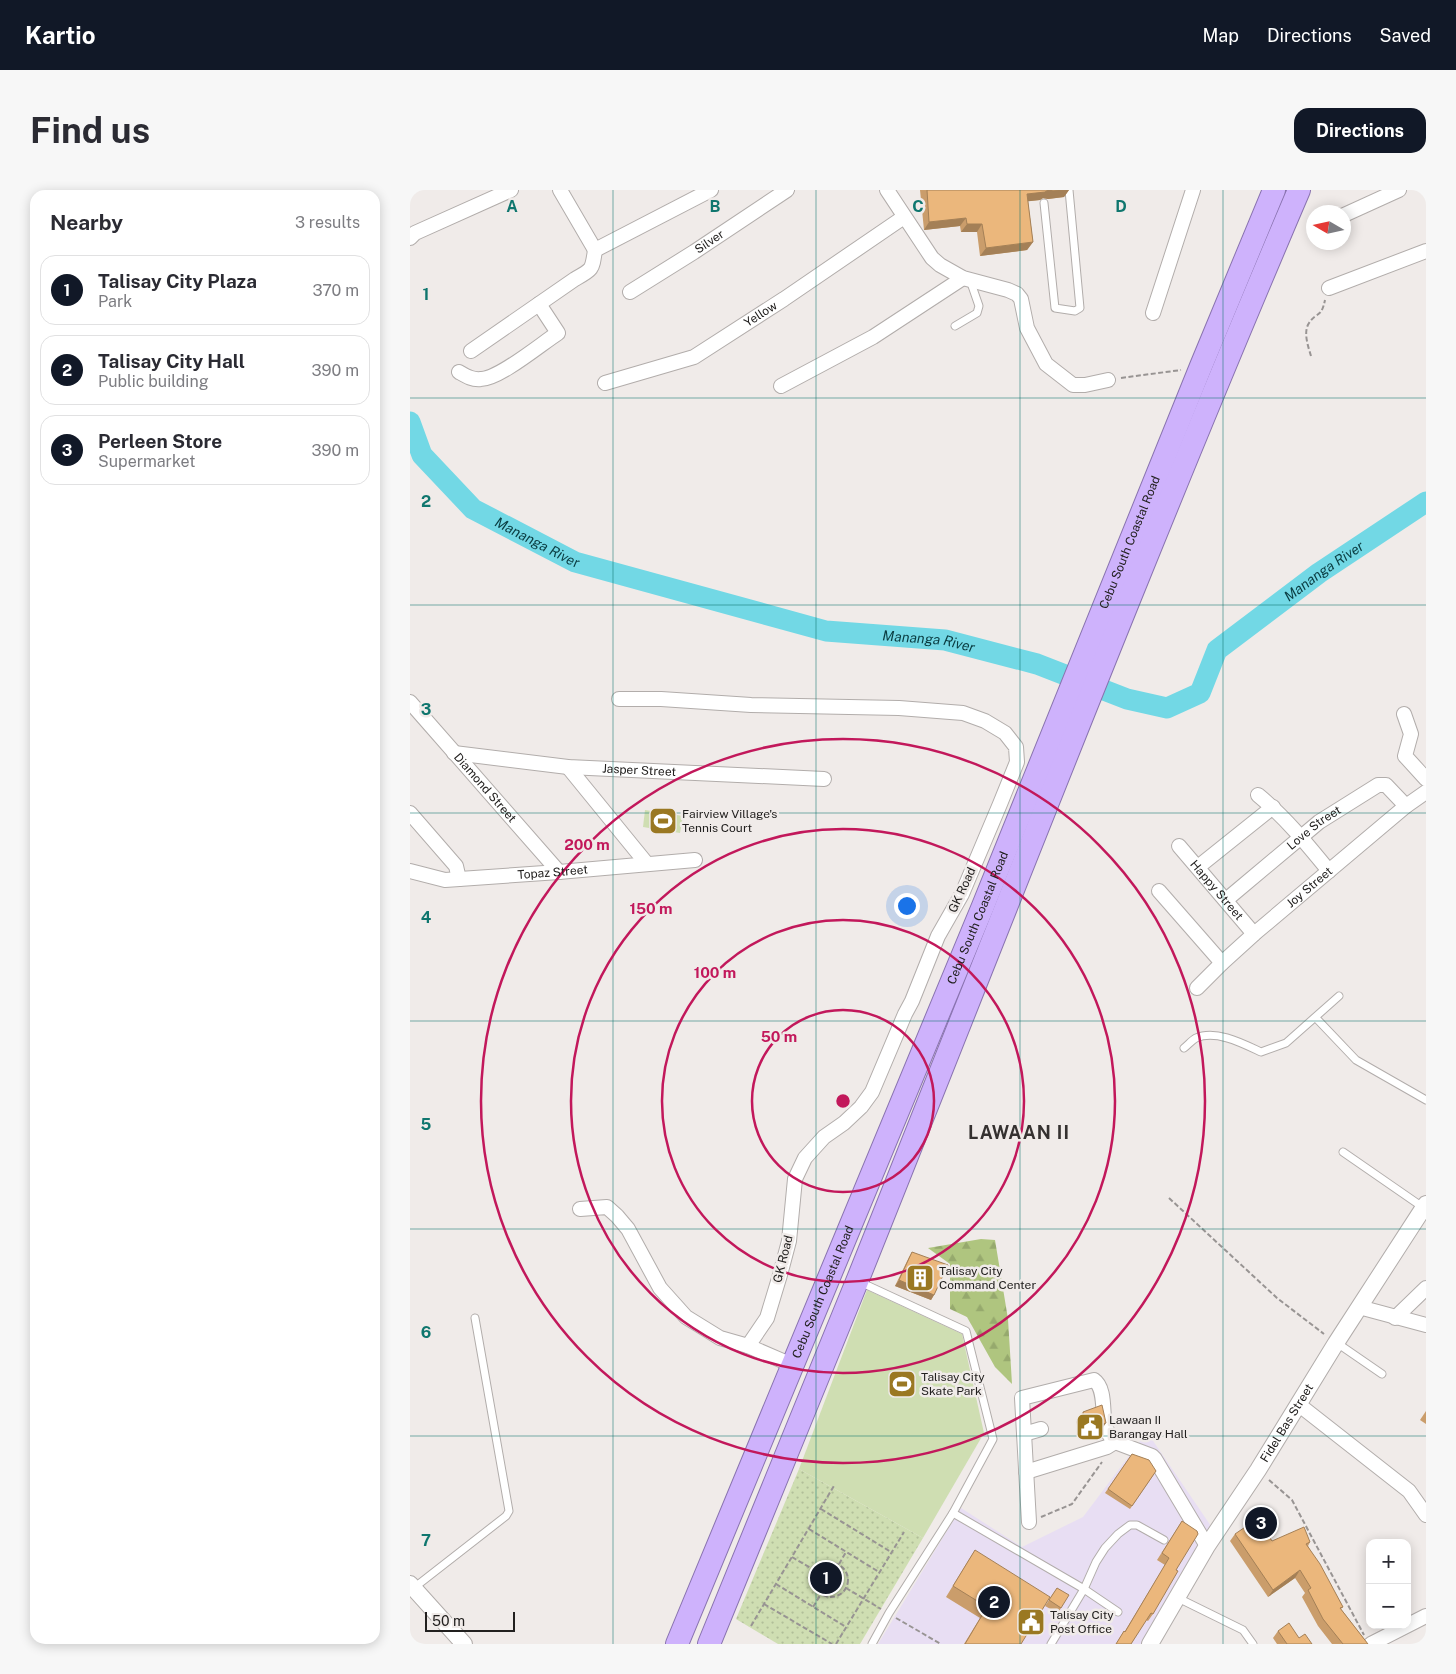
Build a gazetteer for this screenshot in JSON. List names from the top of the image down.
{
  "streets": {
    "highway": ["Cebu South Coastal Road"],
    "street": [
      "Silver",
      "Yellow",
      "Jasper Street",
      "Diamond Street",
      "Love Street",
      "Topaz Street",
      "Joy Street",
      "GK Road",
      "Happy Street",
      "Fidel Bas Street"
    ]
  },
  "crossings": [
    ["Jasper Street", "Diamond Street"],
    ["Diamond Street", "Topaz Street"],
    ["Love Street", "Joy Street"],
    ["Love Street", "Happy Street"],
    ["Joy Street", "Happy Street"]
  ],
  "districts": ["LAWAAN II"],
  "water": ["Mananga River"],
  "places": {
    "sports": ["Fairview Village's Tennis Court", "Talisay City Skate Park"],
    "building": ["Talisay City Command Center"],
    "public building": ["Lawaan II Barangay Hall", "Talisay City Post Office"]
  },
  "scale_bar": "50 m",
  "north": "left",
  "page": {
    "header": "Kartio",
    "nav": ["Map", "Directions", "Saved"],
    "buttons": "Directions",
    "title": "Find us",
    "heading": ["Nearby", "3 results"],
    "list": [
      {
        "mark": "1",
        "name": "Talisay City Plaza",
        "note": "Park",
        "value": "370 m"
      },
      {
        "mark": "2",
        "name": "Talisay City Hall",
        "note": "Public building",
        "value": "390 m"
      },
      {
        "mark": "3",
        "name": "Perleen Store",
        "note": "Supermarket",
        "value": "390 m"
      }
    ],
    "pins": ["3", "1", "2"],
    "map_buttons": ["+", "−"],
    "scale": "50 m"
  },
  "grid": {
    "columns": [
      "A",
      "B",
      "C",
      "D"
    ],
    "rows": [
      "1",
      "2",
      "3",
      "4",
      "5",
      "6",
      "7"
    ]
  },
  "rings": [
    "200 m",
    "150 m",
    "100 m",
    "50 m"
  ]
}
